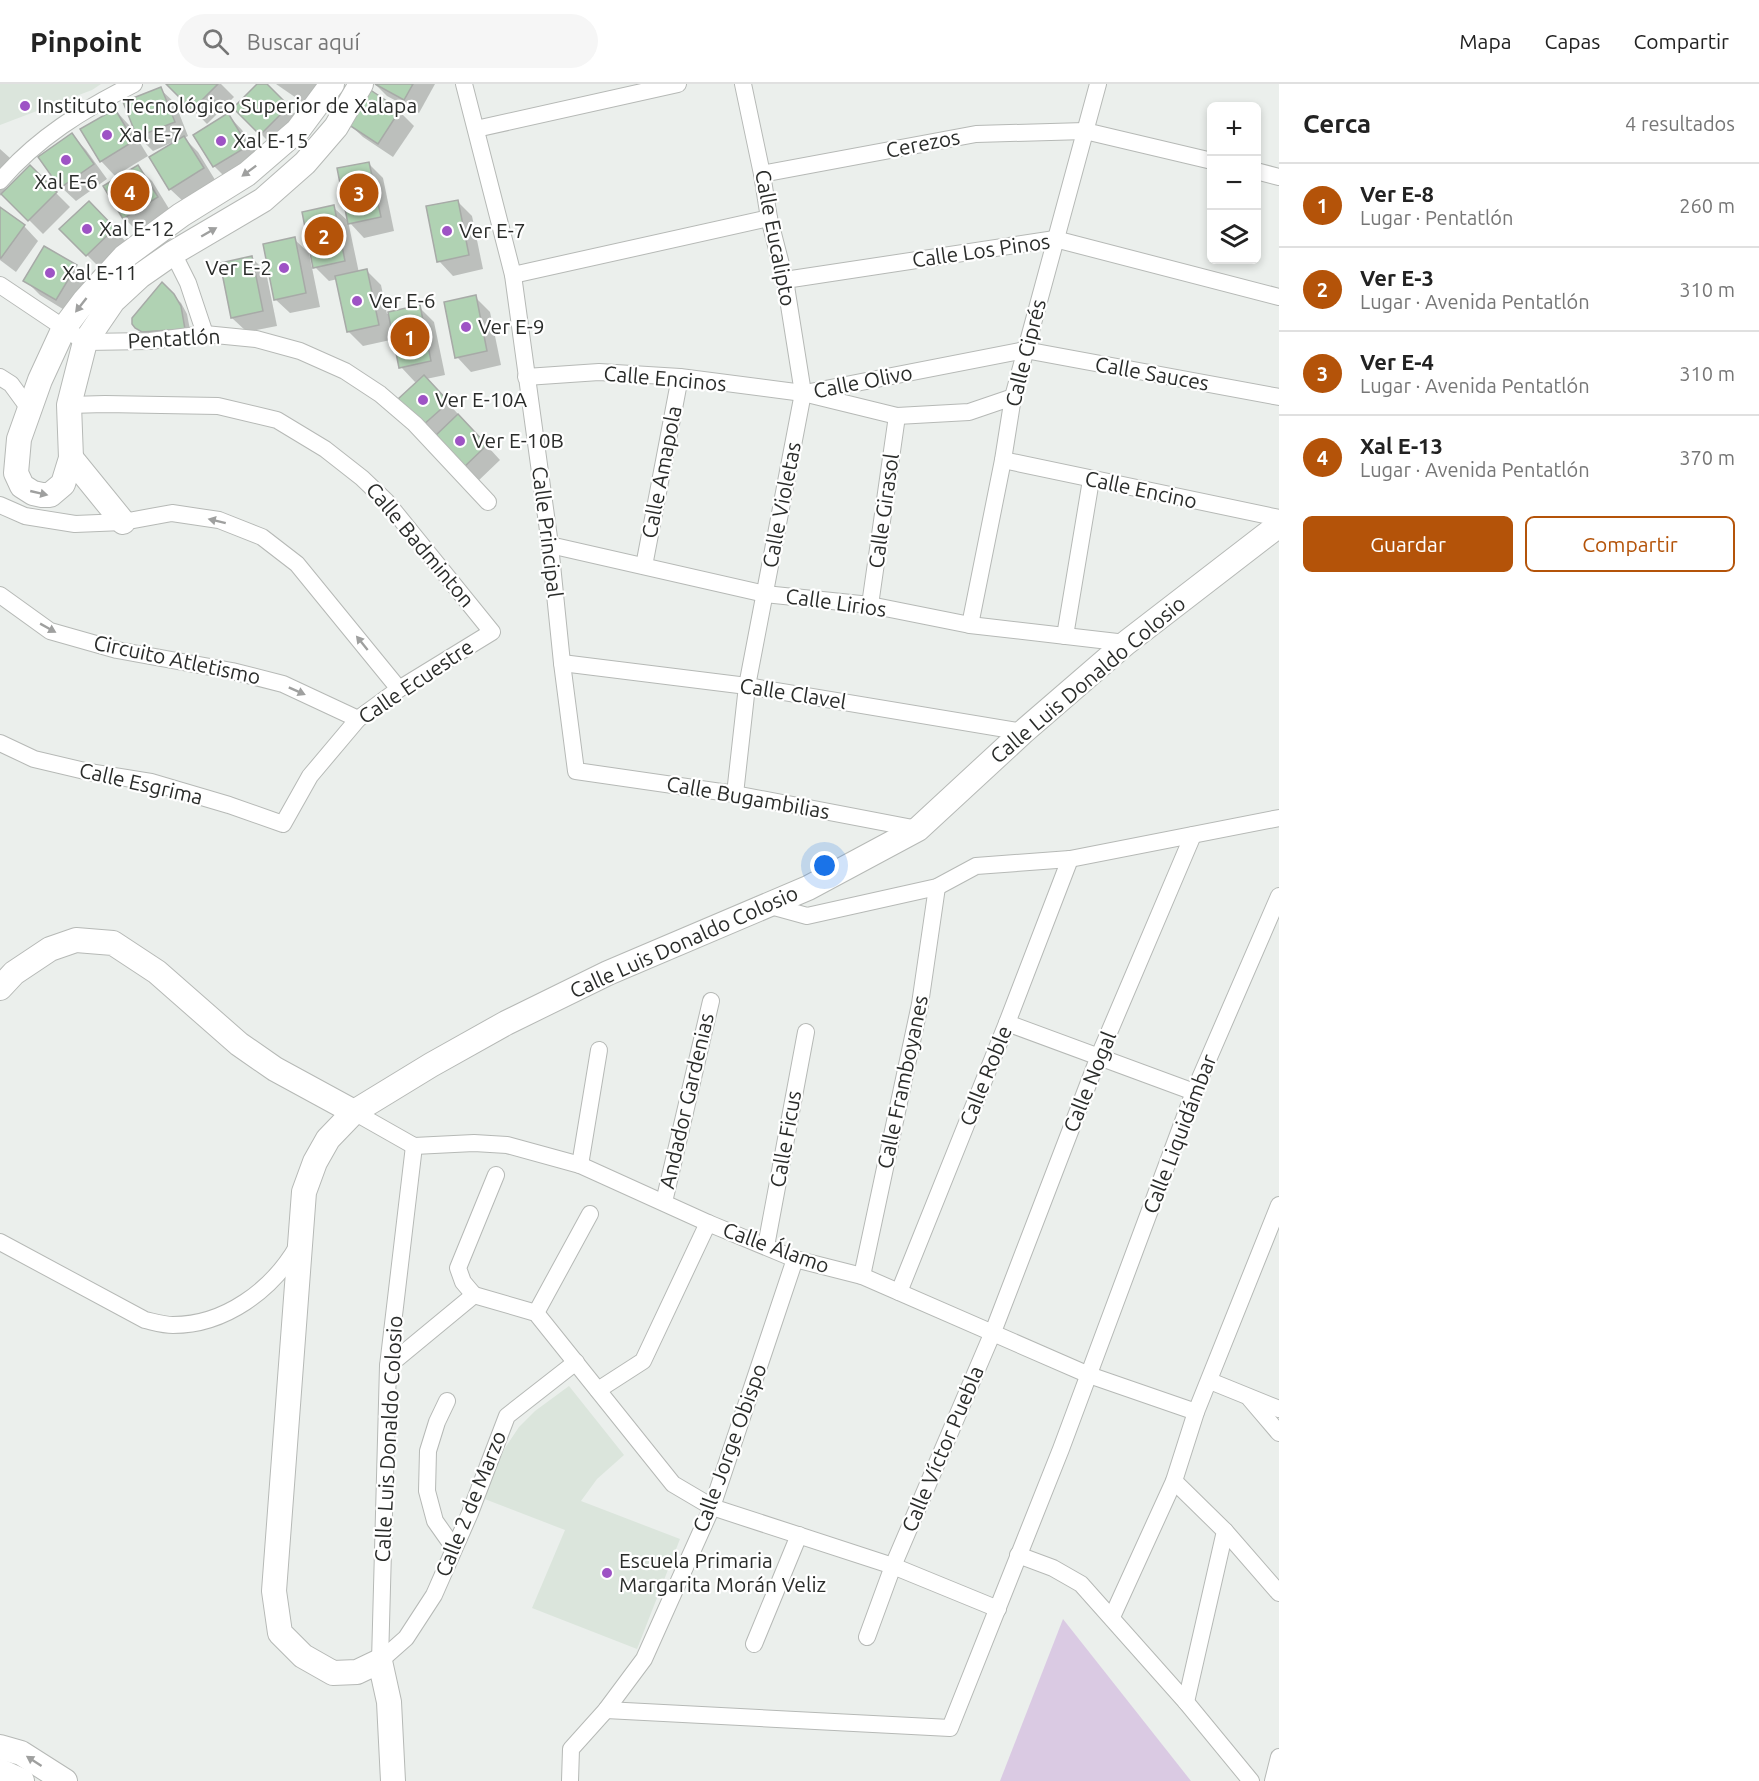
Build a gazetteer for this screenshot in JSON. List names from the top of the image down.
{
  "streets": {
    "street": [
      "Cerezos",
      "Calle Eucalipto",
      "Calle Los Pinos",
      "Pentatlón",
      "Calle Ciprés",
      "Calle Sauces",
      "Calle Encinos",
      "Calle Olivo",
      "Calle Amapola",
      "Calle Encino",
      "Calle Violetas",
      "Calle Girasol",
      "Calle Principal",
      "Calle Badminton",
      "Calle Lirios",
      "Circuito Atletismo",
      "Calle Luis Donaldo Colosio",
      "Calle Ecuestre",
      "Calle Clavel",
      "Calle Esgrima",
      "Calle Bugambilias",
      "Calle Roble",
      "Calle Framboyanes",
      "Calle Nogal",
      "Andador Gardenias",
      "Calle Liquidámbar",
      "Calle Ficus",
      "Calle Álamo",
      "Calle Jorge Obispo",
      "Calle Víctor Puebla",
      "Calle 2 de Marzo"
    ]
  },
  "crossings": [
    ["Cerezos", "Calle Eucalipto"],
    ["Cerezos", "Calle Ciprés"],
    ["Calle Eucalipto", "Calle Los Pinos"],
    ["Calle Eucalipto", "Calle Encinos"],
    ["Calle Eucalipto", "Calle Olivo"],
    ["Calle Eucalipto", "Calle Violetas"],
    ["Calle Los Pinos", "Calle Ciprés"],
    ["Calle Ciprés", "Calle Sauces"],
    ["Calle Ciprés", "Calle Olivo"],
    ["Calle Ciprés", "Calle Encino"],
    ["Calle Ciprés", "Calle Lirios"],
    ["Calle Sauces", "Calle Olivo"],
    ["Calle Encinos", "Calle Olivo"],
    ["Calle Encinos", "Calle Amapola"],
    ["Calle Encinos", "Calle Violetas"],
    ["Calle Encinos", "Calle Principal"],
    ["Calle Olivo", "Calle Violetas"],
    ["Calle Olivo", "Calle Girasol"],
    ["Calle Amapola", "Calle Lirios"],
    ["Calle Violetas", "Calle Lirios"],
    ["Calle Violetas", "Calle Clavel"],
    ["Calle Violetas", "Calle Bugambilias"],
    ["Calle Girasol", "Calle Lirios"],
    ["Calle Principal", "Calle Lirios"],
    ["Calle Principal", "Calle Clavel"],
    ["Calle Principal", "Calle Bugambilias"],
    ["Calle Badminton", "Calle Ecuestre"],
    ["Calle Lirios", "Calle Luis Donaldo Colosio"],
    ["Circuito Atletismo", "Calle Ecuestre"],
    ["Calle Luis Donaldo Colosio", "Calle Clavel"],
    ["Calle Luis Donaldo Colosio", "Calle Bugambilias"],
    ["Calle Luis Donaldo Colosio", "Calle Álamo"],
    ["Calle Luis Donaldo Colosio", "Calle 2 de Marzo"],
    ["Calle Ecuestre", "Calle Esgrima"],
    ["Calle Roble", "Calle Álamo"],
    ["Calle Framboyanes", "Calle Álamo"],
    ["Calle Nogal", "Calle Álamo"],
    ["Calle Nogal", "Calle Víctor Puebla"],
    ["Andador Gardenias", "Calle Álamo"],
    ["Calle Liquidámbar", "Calle Álamo"],
    ["Calle Liquidámbar", "Calle Jorge Obispo"],
    ["Calle Ficus", "Calle Álamo"],
    ["Calle Álamo", "Calle Jorge Obispo"],
    ["Calle Álamo", "Calle Víctor Puebla"]
  ],
  "places": [
    "Instituto Tecnológico Superior de Xalapa",
    "Xal E-7",
    "Xal E-15",
    "Xal E-6",
    "Xal E-12",
    "Ver E-7",
    "Ver E-2",
    "Xal E-11",
    "Ver E-6",
    "Ver E-9",
    "Ver E-10A",
    "Ver E-10B",
    "Escuela Primaria Margarita Morán Veliz"
  ],
  "page": {
    "header": "Pinpoint",
    "search": "Buscar aquí",
    "nav": ["Mapa", "Capas", "Compartir"],
    "heading": ["Cerca", "4 resultados"],
    "map_buttons": ["+", "−"],
    "list": [
      {
        "mark": "1",
        "name": "Ver E-8",
        "note": "Lugar · Pentatlón",
        "value": "260 m"
      },
      {
        "mark": "2",
        "name": "Ver E-3",
        "note": "Lugar · Avenida Pentatlón",
        "value": "310 m"
      },
      {
        "mark": "3",
        "name": "Ver E-4",
        "note": "Lugar · Avenida Pentatlón",
        "value": "310 m"
      },
      {
        "mark": "4",
        "name": "Xal E-13",
        "note": "Lugar · Avenida Pentatlón",
        "value": "370 m"
      }
    ],
    "pins": [
      "4",
      "3",
      "2",
      "1"
    ],
    "buttons": ["Guardar", "Compartir"]
  }
}
